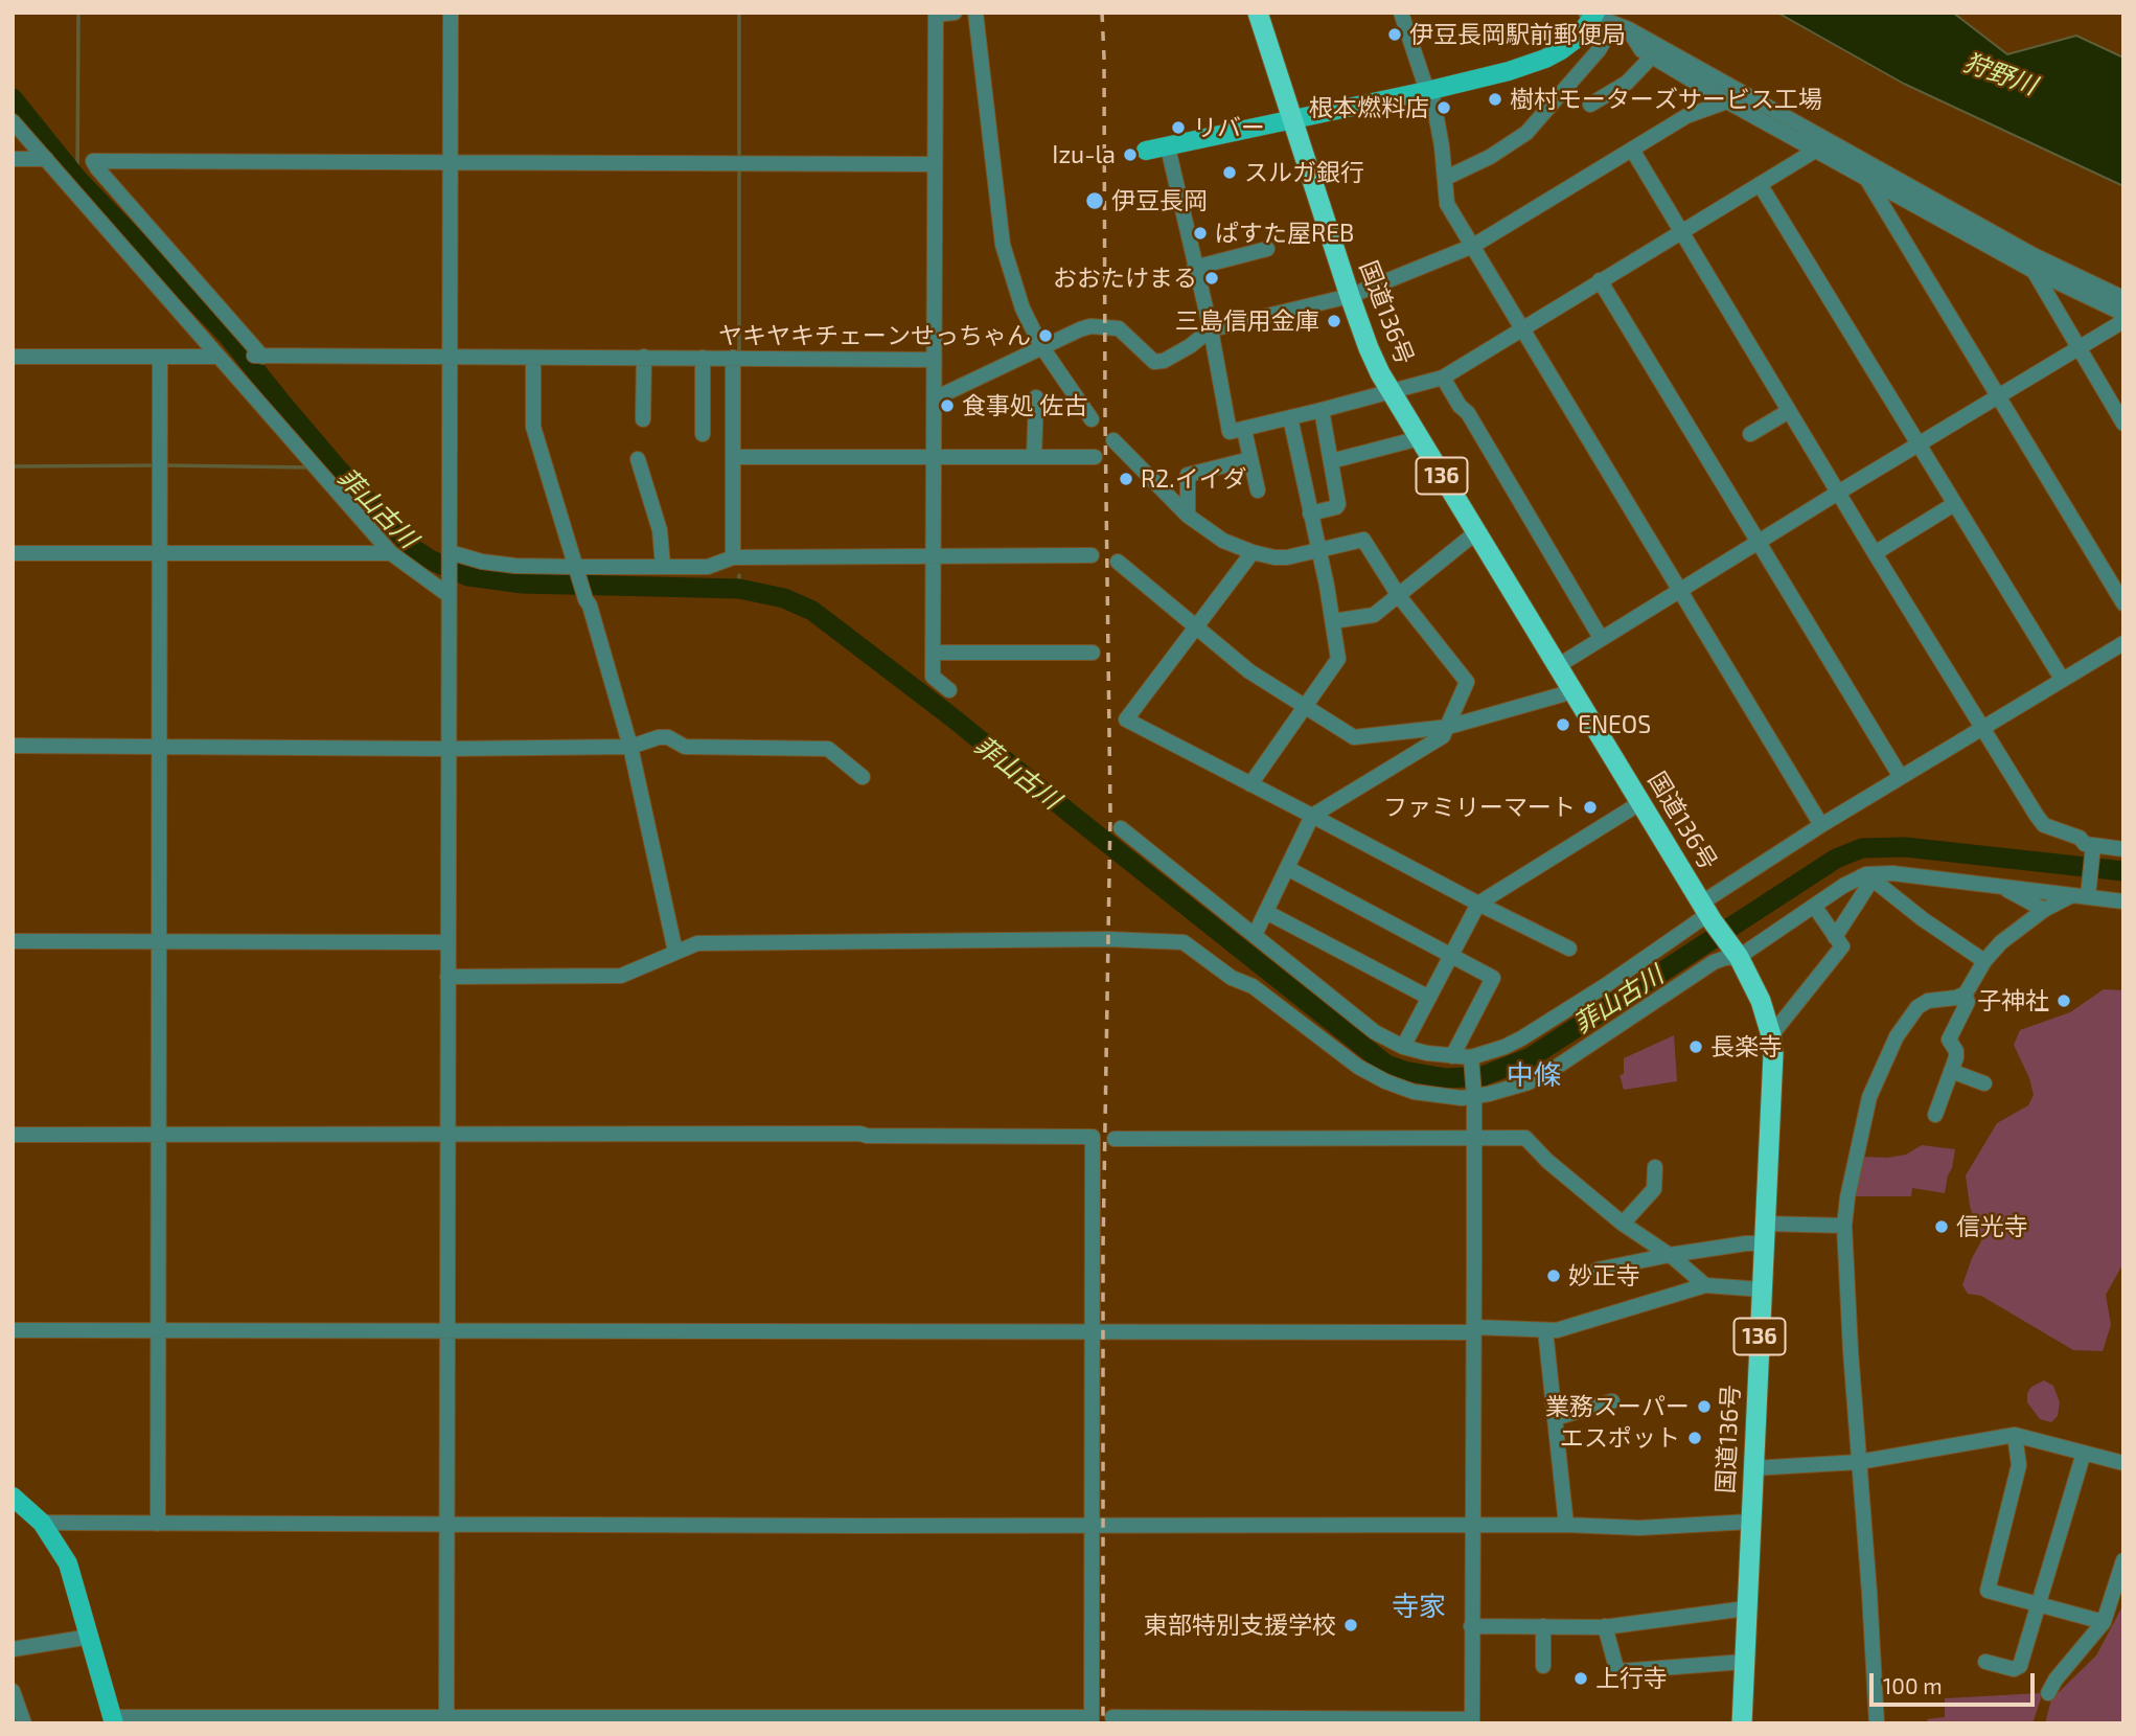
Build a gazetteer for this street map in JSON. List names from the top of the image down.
{
  "streets": {
    "highway": ["国道136号", "136"]
  },
  "districts": ["中條", "寺家"],
  "water": ["狩野川", "菲山古川"],
  "places": [
    "伊豆長岡駅前郵便局",
    "樹村モーターズサービス工場",
    "根本燃料店",
    "リバー",
    "Izu-la",
    "スルガ銀行",
    "伊豆長岡",
    "ぱすた屋REB",
    "おおたけまる",
    "三島信用金庫",
    "ヤキヤキチェーンせっちゃん",
    "食事処 佐古",
    "R2.イイダ",
    "ENEOS",
    "ファミリーマート",
    "子神社",
    "長楽寺",
    "信光寺",
    "妙正寺",
    "業務スーパー",
    "エスポット",
    "東部特別支援学校",
    "上行寺"
  ],
  "scale_bar": "100 m"
}
